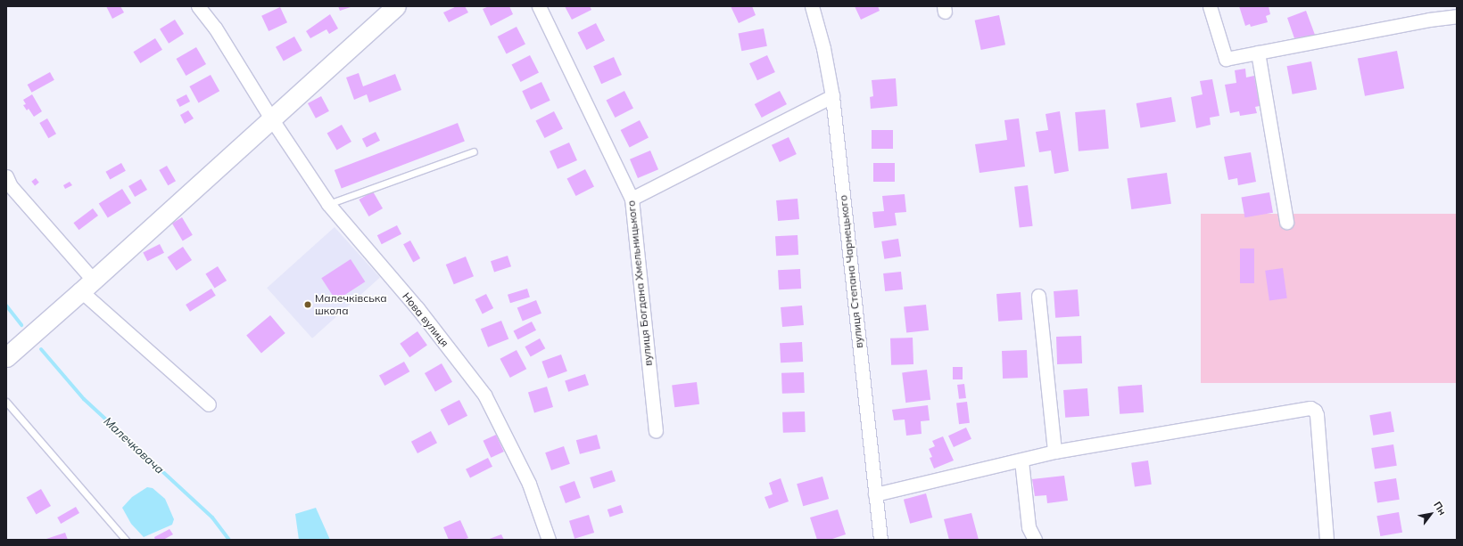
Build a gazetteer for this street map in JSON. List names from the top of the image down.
{
  "streets": {
    "street": ["вулиця Степана Чарнецького", "вулиця Богдана Хмельницького", "Нова вулиця"]
  },
  "water": ["Малечковача"],
  "places": ["Малечківська школа"],
  "north": "top right"
}
